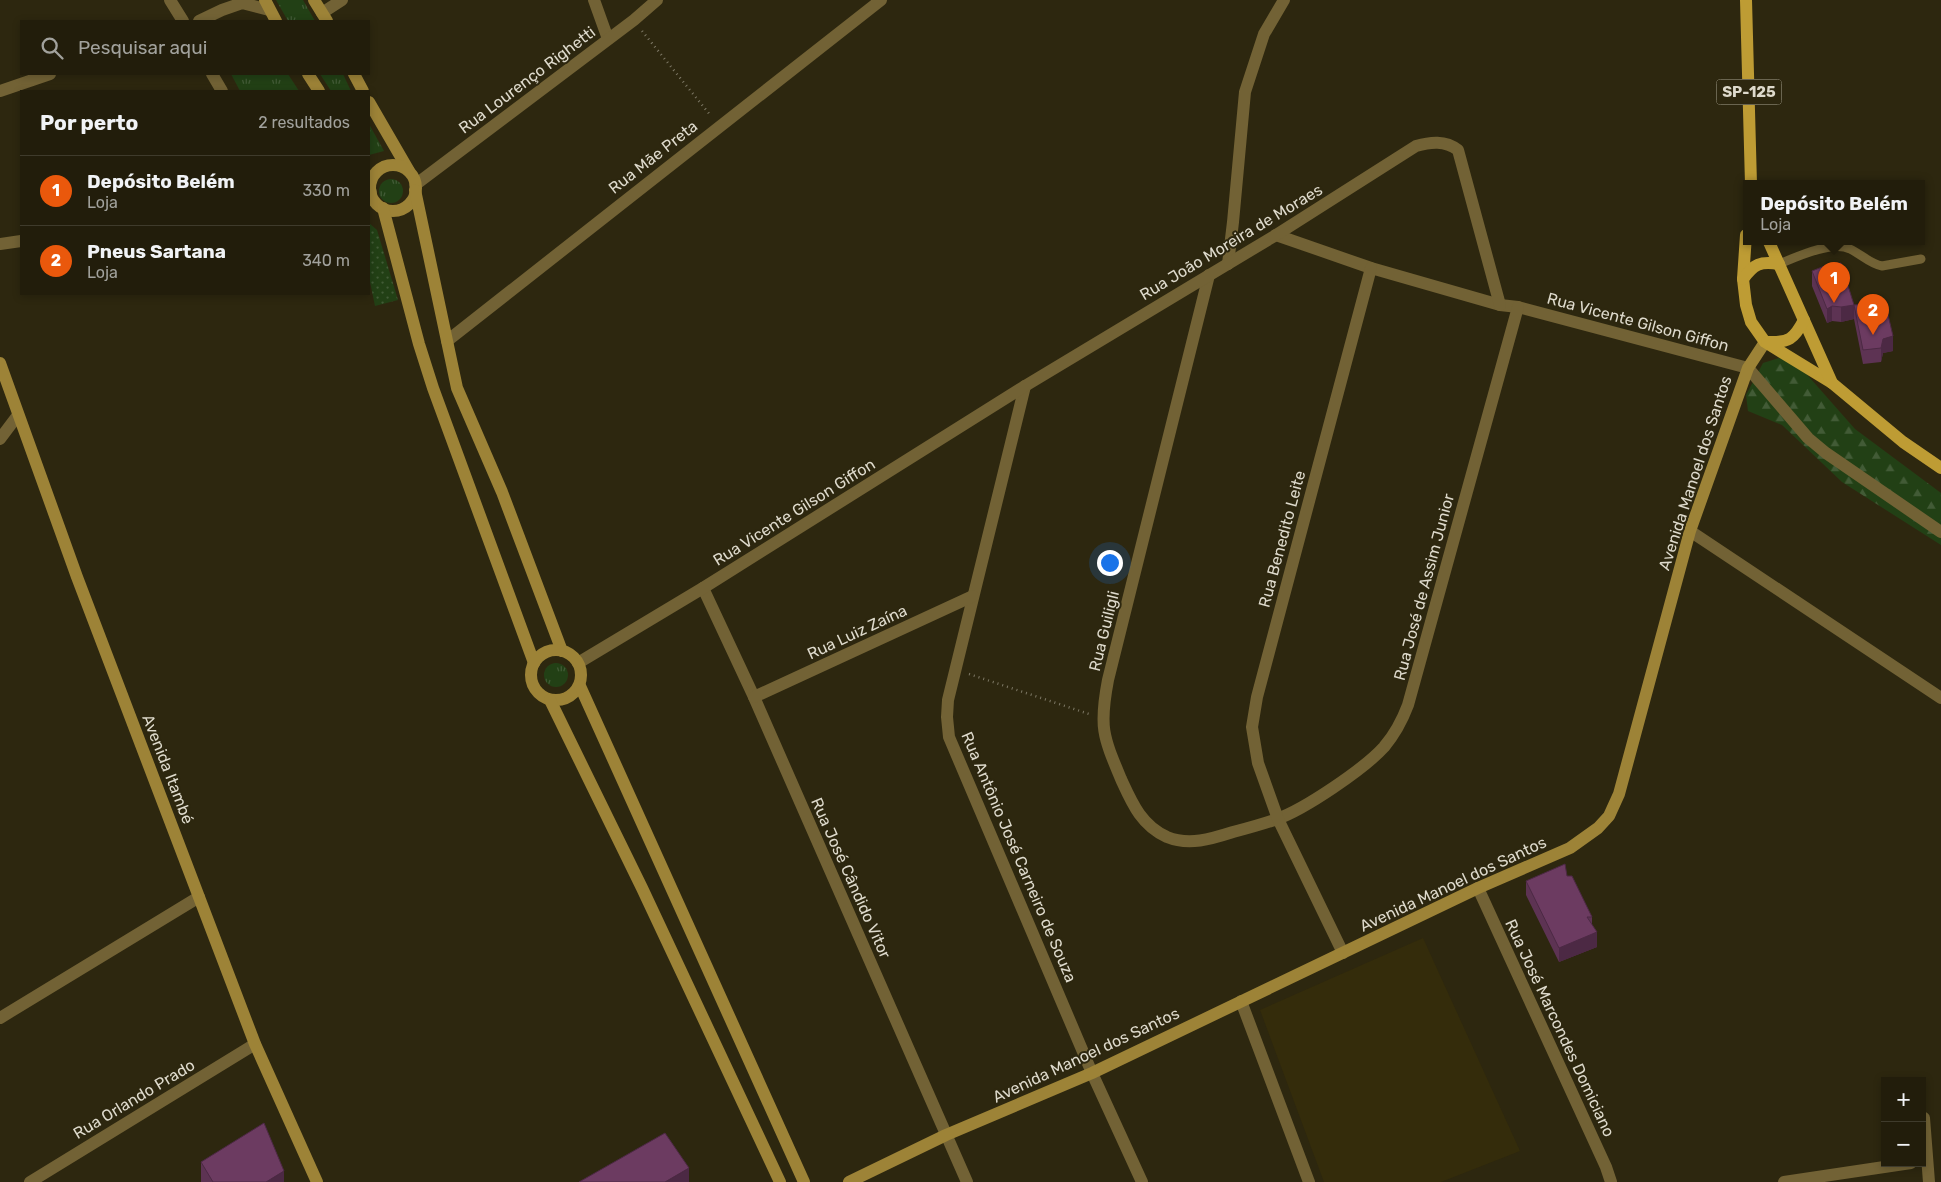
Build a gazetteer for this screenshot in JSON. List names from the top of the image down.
{
  "streets": {
    "main road": ["SP-125", "Avenida Manoel dos Santos", "Avenida Itambé"],
    "street": [
      "Rua Lourenço Righetti",
      "Rua Mãe Preta",
      "Rua João Moreira de Moraes",
      "Rua Vicente Gilson Giffon",
      "Rua Benedito Leite",
      "Rua José de Assim Junior",
      "Rua Guiligli",
      "Rua Luiz Zaína",
      "Rua Antônio José Carneiro de Souza",
      "Rua José Cândido Vitor",
      "Rua José Marcondes Domiciano",
      "Rua Orlando Prado"
    ]
  },
  "crossings": [
    ["Rua João Moreira de Moraes", "Rua Vicente Gilson Giffon"],
    ["Rua João Moreira de Moraes", "Rua Guiligli"],
    ["Rua João Moreira de Moraes", "Rua Antônio José Carneiro de Souza"],
    ["Rua Vicente Gilson Giffon", "Avenida Manoel dos Santos"],
    ["Rua Vicente Gilson Giffon", "Rua Benedito Leite"],
    ["Rua Vicente Gilson Giffon", "Rua José de Assim Junior"],
    ["Rua Vicente Gilson Giffon", "Rua Antônio José Carneiro de Souza"],
    ["Rua Vicente Gilson Giffon", "Rua José Cândido Vitor"],
    ["Avenida Manoel dos Santos", "Rua Benedito Leite"],
    ["Avenida Manoel dos Santos", "Rua Antônio José Carneiro de Souza"],
    ["Avenida Manoel dos Santos", "Rua José Cândido Vitor"],
    ["Avenida Manoel dos Santos", "Rua José Marcondes Domiciano"],
    ["Rua Benedito Leite", "Rua José de Assim Junior"],
    ["Rua Benedito Leite", "Rua Guiligli"],
    ["Rua José de Assim Junior", "Rua Guiligli"],
    ["Rua Luiz Zaína", "Rua Antônio José Carneiro de Souza"],
    ["Rua Luiz Zaína", "Rua José Cândido Vitor"],
    ["Avenida Itambé", "Rua Orlando Prado"]
  ],
  "page": {
    "search": "Pesquisar aqui",
    "heading": ["Por perto", "2 resultados"],
    "list": [
      {
        "mark": "1",
        "name": "Depósito Belém",
        "note": "Loja",
        "value": "330 m"
      },
      {
        "mark": "2",
        "name": "Pneus Sartana",
        "note": "Loja",
        "value": "340 m"
      }
    ],
    "popup": ["Depósito Belém", "Loja"],
    "pins": ["1", "2"],
    "map_buttons": ["+", "−"]
  }
}
